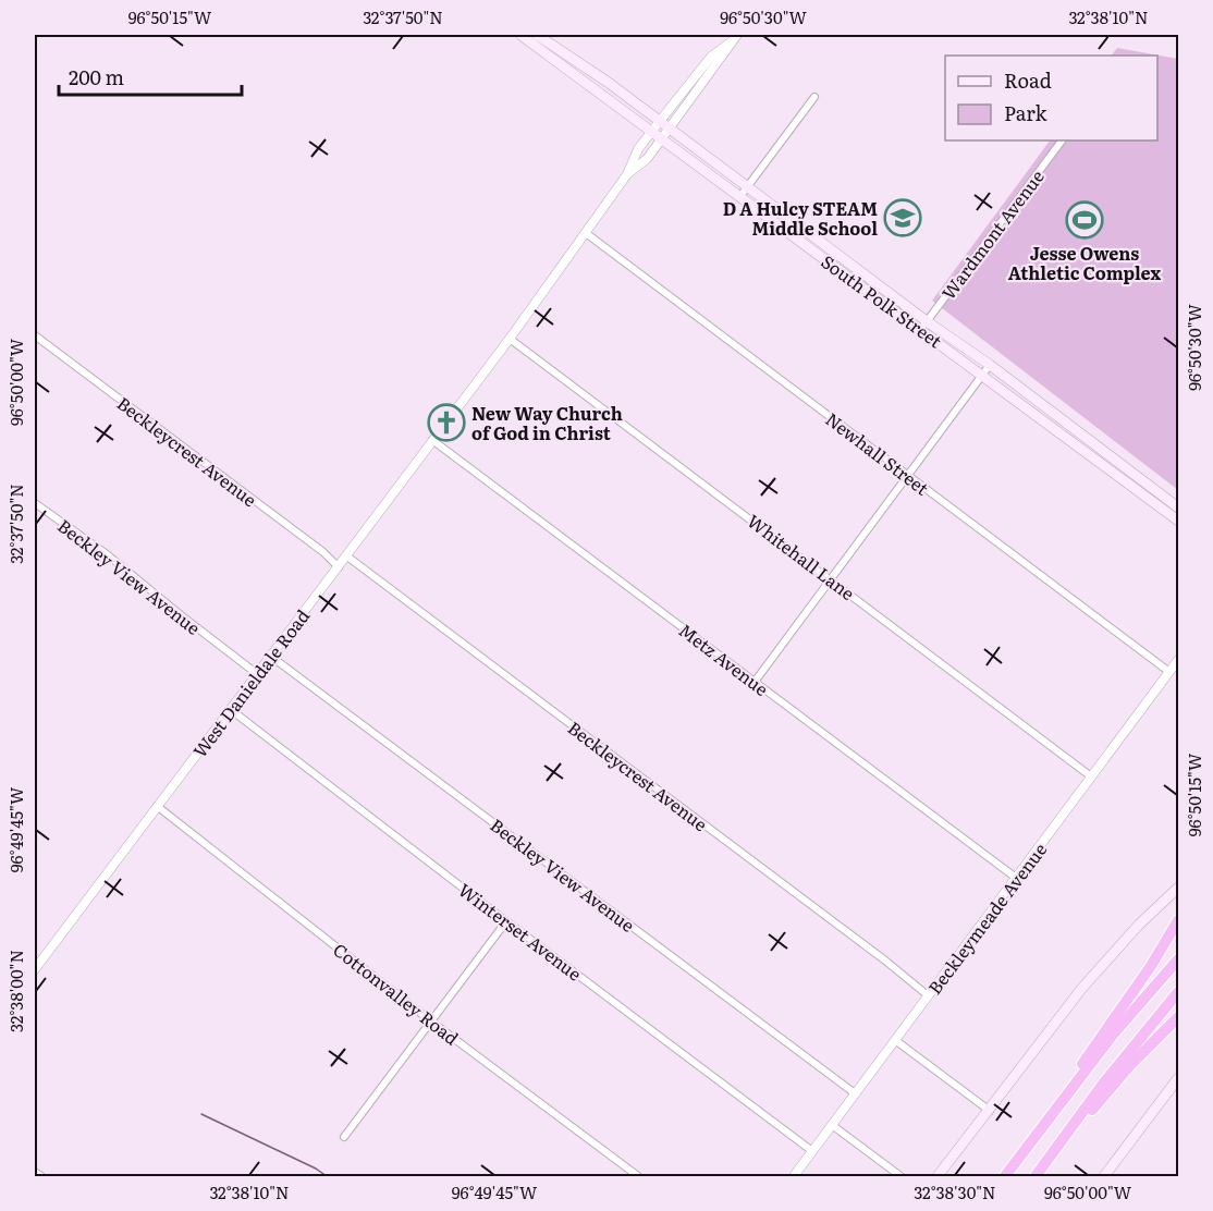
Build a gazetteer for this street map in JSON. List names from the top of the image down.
{
  "streets": {
    "main road": ["South Polk Street"],
    "street": [
      "Wardmont Avenue",
      "Beckleycrest Avenue",
      "Newhall Street",
      "Whitehall Lane",
      "Beckley View Avenue",
      "Metz Avenue",
      "West Danieldale Road",
      "Beckleymeade Avenue",
      "Winterset Avenue",
      "Cottonvalley Road"
    ]
  },
  "crossings": [
    ["Wardmont Avenue", "South Polk Street"],
    ["South Polk Street", "West Danieldale Road"],
    ["Beckleycrest Avenue", "West Danieldale Road"],
    ["Beckleycrest Avenue", "Beckleymeade Avenue"],
    ["Newhall Street", "West Danieldale Road"],
    ["Newhall Street", "Beckleymeade Avenue"],
    ["Whitehall Lane", "West Danieldale Road"],
    ["Whitehall Lane", "Beckleymeade Avenue"],
    ["Beckley View Avenue", "West Danieldale Road"],
    ["Beckley View Avenue", "Beckleymeade Avenue"],
    ["Metz Avenue", "West Danieldale Road"],
    ["Metz Avenue", "Beckleymeade Avenue"],
    ["West Danieldale Road", "Winterset Avenue"],
    ["West Danieldale Road", "Cottonvalley Road"],
    ["Beckleymeade Avenue", "Winterset Avenue"]
  ],
  "places": {
    "school or university": ["D A Hulcy STEAM Middle School"],
    "sports": ["Jesse Owens Athletic Complex"],
    "church": ["New Way Church of God in Christ"]
  },
  "legend": ["Road", "Park"],
  "scale_bar": "200 m",
  "coordinates": [
    "96°50'15\"W",
    "32°37'50\"N",
    "96°50'30\"W",
    "32°38'10\"N",
    "96°50'00\"W",
    "96°49'45\"W",
    "32°38'00\"N",
    "32°38'30\"N"
  ]
}
